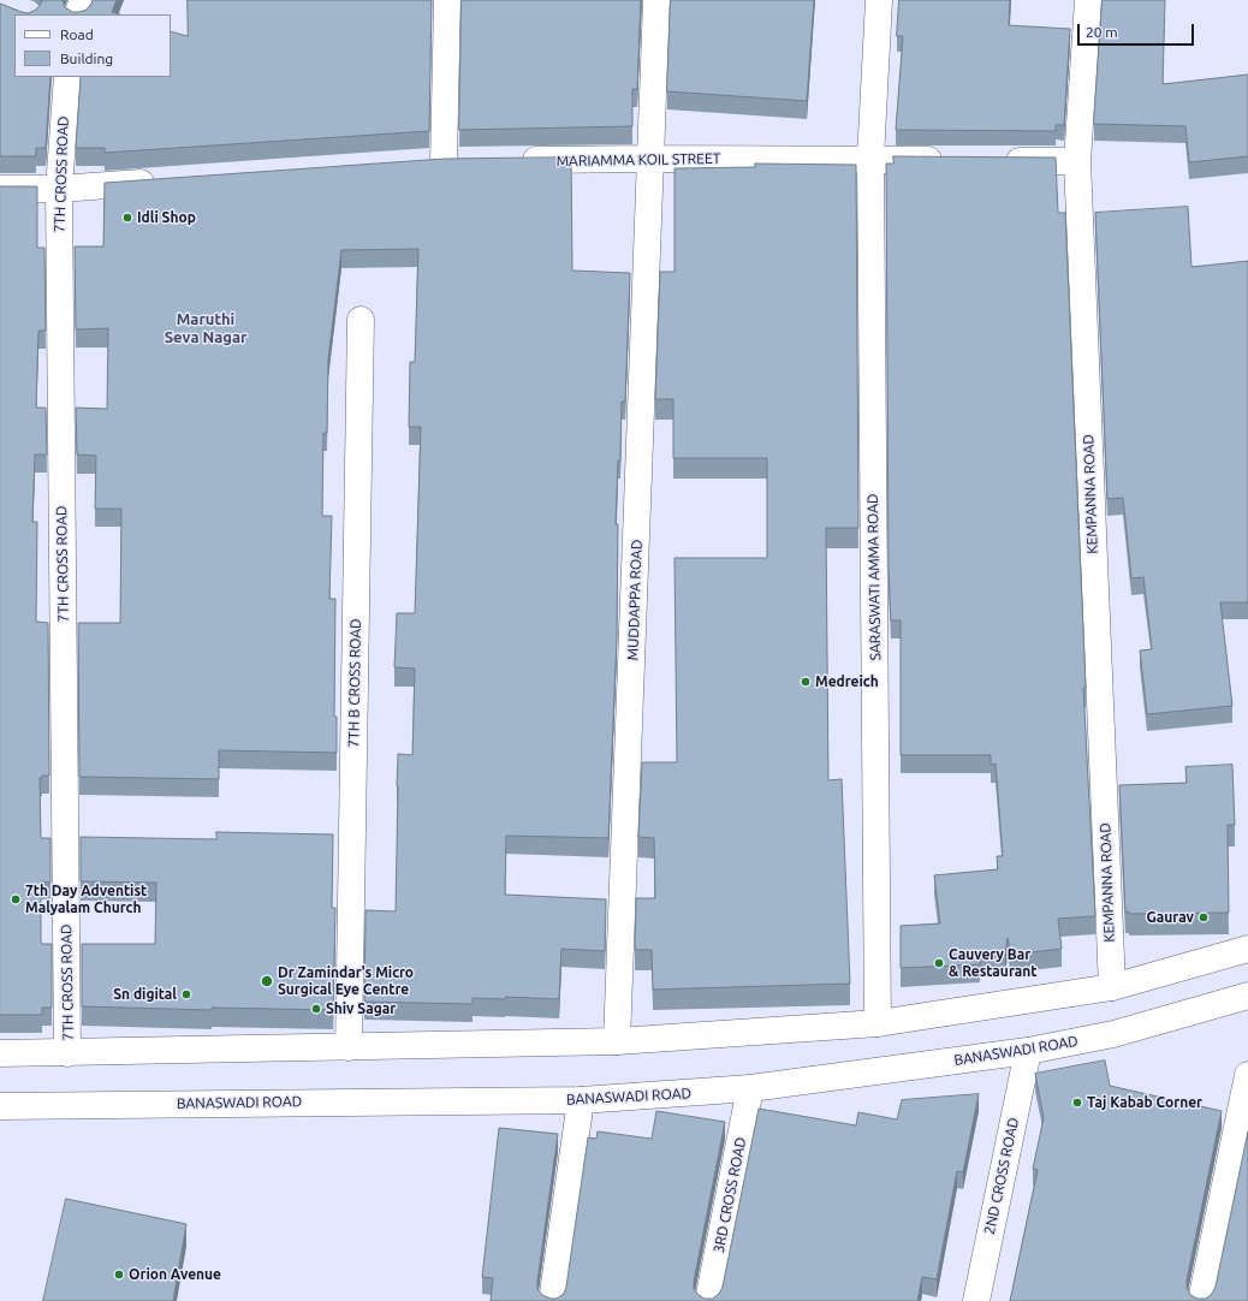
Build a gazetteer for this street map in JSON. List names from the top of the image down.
{
  "streets": {
    "street": [
      "MARIAMMA KOIL STREET",
      "7TH CROSS ROAD",
      "KEMPANNA ROAD",
      "SARASWATI AMMA ROAD",
      "MUDDAPPA ROAD",
      "7TH B CROSS ROAD",
      "BANASWADI ROAD",
      "2ND CROSS ROAD",
      "3RD CROSS ROAD"
    ]
  },
  "crossings": [
    ["MARIAMMA KOIL STREET", "SARASWATI AMMA ROAD"],
    ["MARIAMMA KOIL STREET", "MUDDAPPA ROAD"],
    ["BANASWADI ROAD", "2ND CROSS ROAD"],
    ["BANASWADI ROAD", "3RD CROSS ROAD"]
  ],
  "districts": ["Maruthi Seva Nagar"],
  "places": [
    "Idli Shop",
    "Medreich",
    "7th Day Adventist Malyalam Church",
    "Gaurav",
    "Cauvery Bar & Restaurant",
    "Dr Zamindar's Micro Surgical Eye Centre",
    "Sn digital",
    "Shiv Sagar",
    "Taj Kabab Corner",
    "Orion Avenue"
  ],
  "legend": ["Road", "Building"],
  "scale_bar": "20 m"
}
